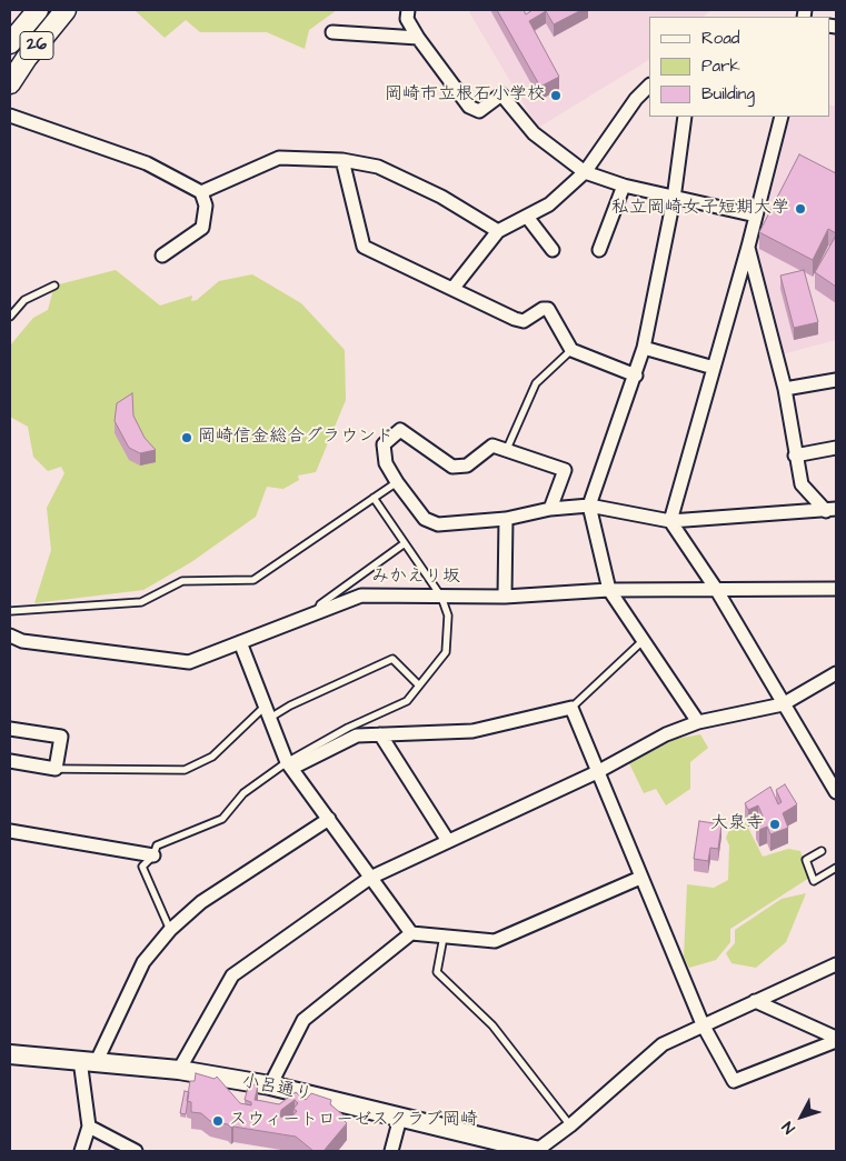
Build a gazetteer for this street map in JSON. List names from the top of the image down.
{
  "streets": {
    "main road": ["26"],
    "street": ["みかえり坂", "小呂通り"]
  },
  "places": [
    "岡崎市立根石小学校",
    "私立岡崎女子短期大学",
    "岡崎信金総合グラウンド",
    "大泉寺",
    "スウィートローゼスクラブ岡崎"
  ],
  "legend": ["Road", "Park", "Building"],
  "north": "bottom left"
}
